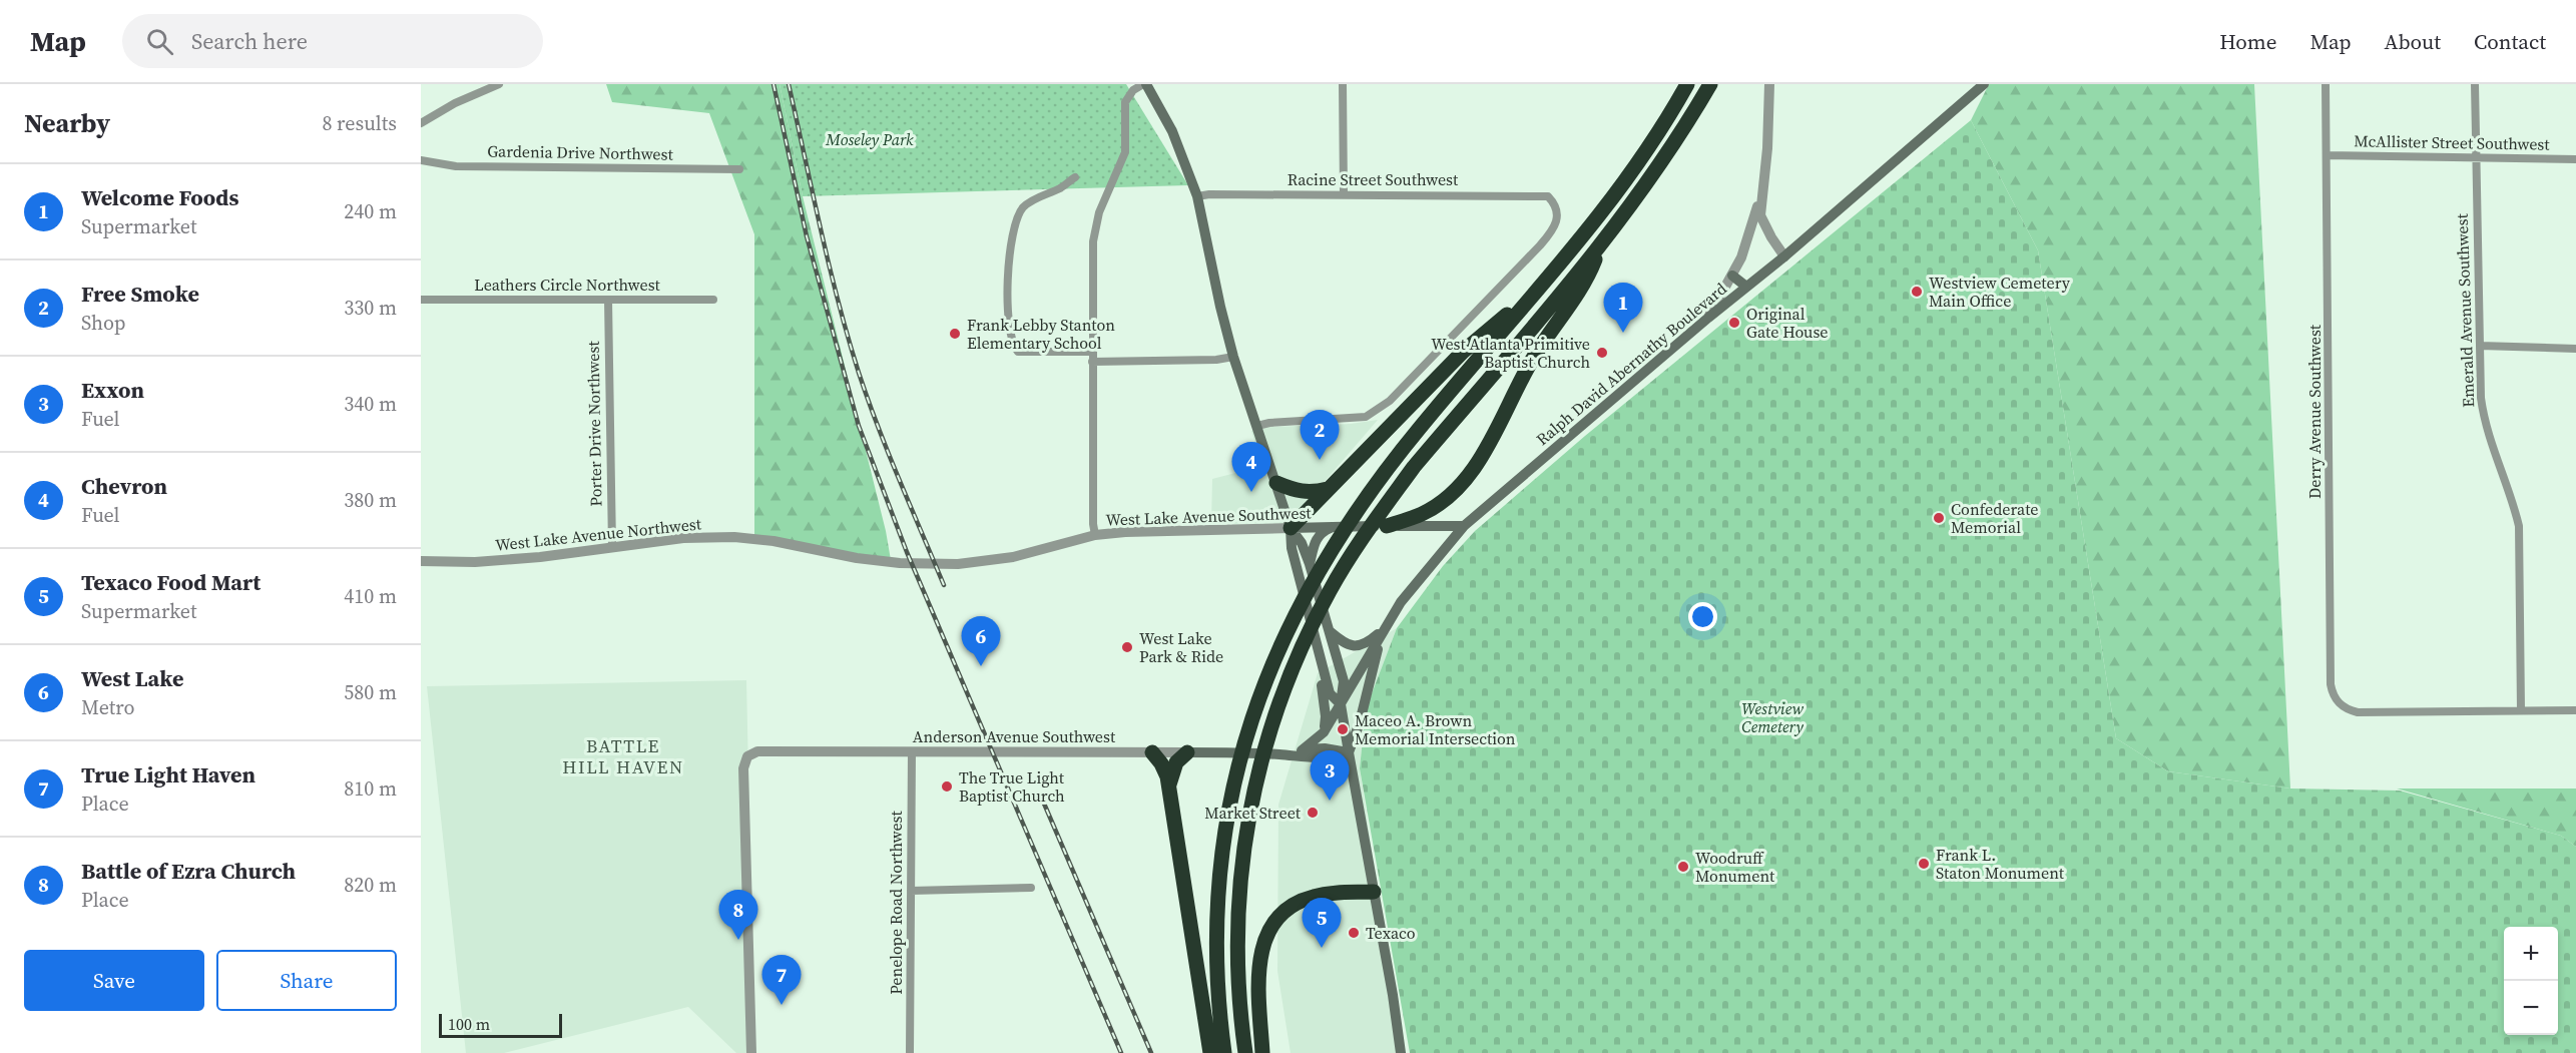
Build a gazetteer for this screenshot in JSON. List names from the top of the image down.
{
  "streets": {
    "main road": ["Ralph David Abernathy Boulevard", "West Lake Avenue Southwest", "Anderson Avenue Southwest"],
    "street": [
      "McAllister Street Southwest",
      "Gardenia Drive Northwest",
      "Racine Street Southwest",
      "Leathers Circle Northwest",
      "Emerald Avenue Southwest",
      "Derry Avenue Southwest",
      "Porter Drive Northwest",
      "West Lake Avenue Northwest",
      "Penelope Road Northwest"
    ]
  },
  "crossings": [
    ["McAllister Street Southwest", "Emerald Avenue Southwest"],
    ["McAllister Street Southwest", "Derry Avenue Southwest"],
    ["Leathers Circle Northwest", "Porter Drive Northwest"],
    ["Emerald Avenue Southwest", "Derry Avenue Southwest"],
    ["Ralph David Abernathy Boulevard", "West Lake Avenue Southwest"],
    ["Ralph David Abernathy Boulevard", "Anderson Avenue Southwest"],
    ["Porter Drive Northwest", "West Lake Avenue Northwest"],
    ["West Lake Avenue Southwest", "West Lake Avenue Northwest"],
    ["Anderson Avenue Southwest", "Penelope Road Northwest"]
  ],
  "districts": ["BATTLE HILL HAVEN"],
  "parks": ["Moseley Park", "Westview Cemetery"],
  "places": [
    "Westview Cemetery Main Office",
    "Original Gate House",
    "Frank Lebby Stanton Elementary School",
    "West Atlanta Primitive Baptist Church",
    "Confederate Memorial",
    "West Lake Park & Ride",
    "Maceo A. Brown Memorial Intersection",
    "The True Light Baptist Church",
    "Market Street",
    "Frank L. Staton Monument",
    "Woodruff Monument",
    "Texaco"
  ],
  "scale_bar": "100 m",
  "page": {
    "header": "Map",
    "search": "Search here",
    "nav": [
      "Home",
      "Map",
      "About",
      "Contact"
    ],
    "heading": ["Nearby", "8 results"],
    "list": [
      {
        "mark": "1",
        "name": "Welcome Foods",
        "note": "Supermarket",
        "value": "240 m"
      },
      {
        "mark": "2",
        "name": "Free Smoke",
        "note": "Shop",
        "value": "330 m"
      },
      {
        "mark": "3",
        "name": "Exxon",
        "note": "Fuel",
        "value": "340 m"
      },
      {
        "mark": "4",
        "name": "Chevron",
        "note": "Fuel",
        "value": "380 m"
      },
      {
        "mark": "5",
        "name": "Texaco Food Mart",
        "note": "Supermarket",
        "value": "410 m"
      },
      {
        "mark": "6",
        "name": "West Lake",
        "note": "Metro",
        "value": "580 m"
      },
      {
        "mark": "7",
        "name": "True Light Haven",
        "note": "Place",
        "value": "810 m"
      },
      {
        "mark": "8",
        "name": "Battle of Ezra Church",
        "note": "Place",
        "value": "820 m"
      }
    ],
    "pins": [
      "1",
      "2",
      "4",
      "6",
      "3",
      "8",
      "5",
      "7"
    ],
    "map_buttons": ["+", "−"],
    "buttons": ["Save", "Share"],
    "scale": "100 m"
  }
}
